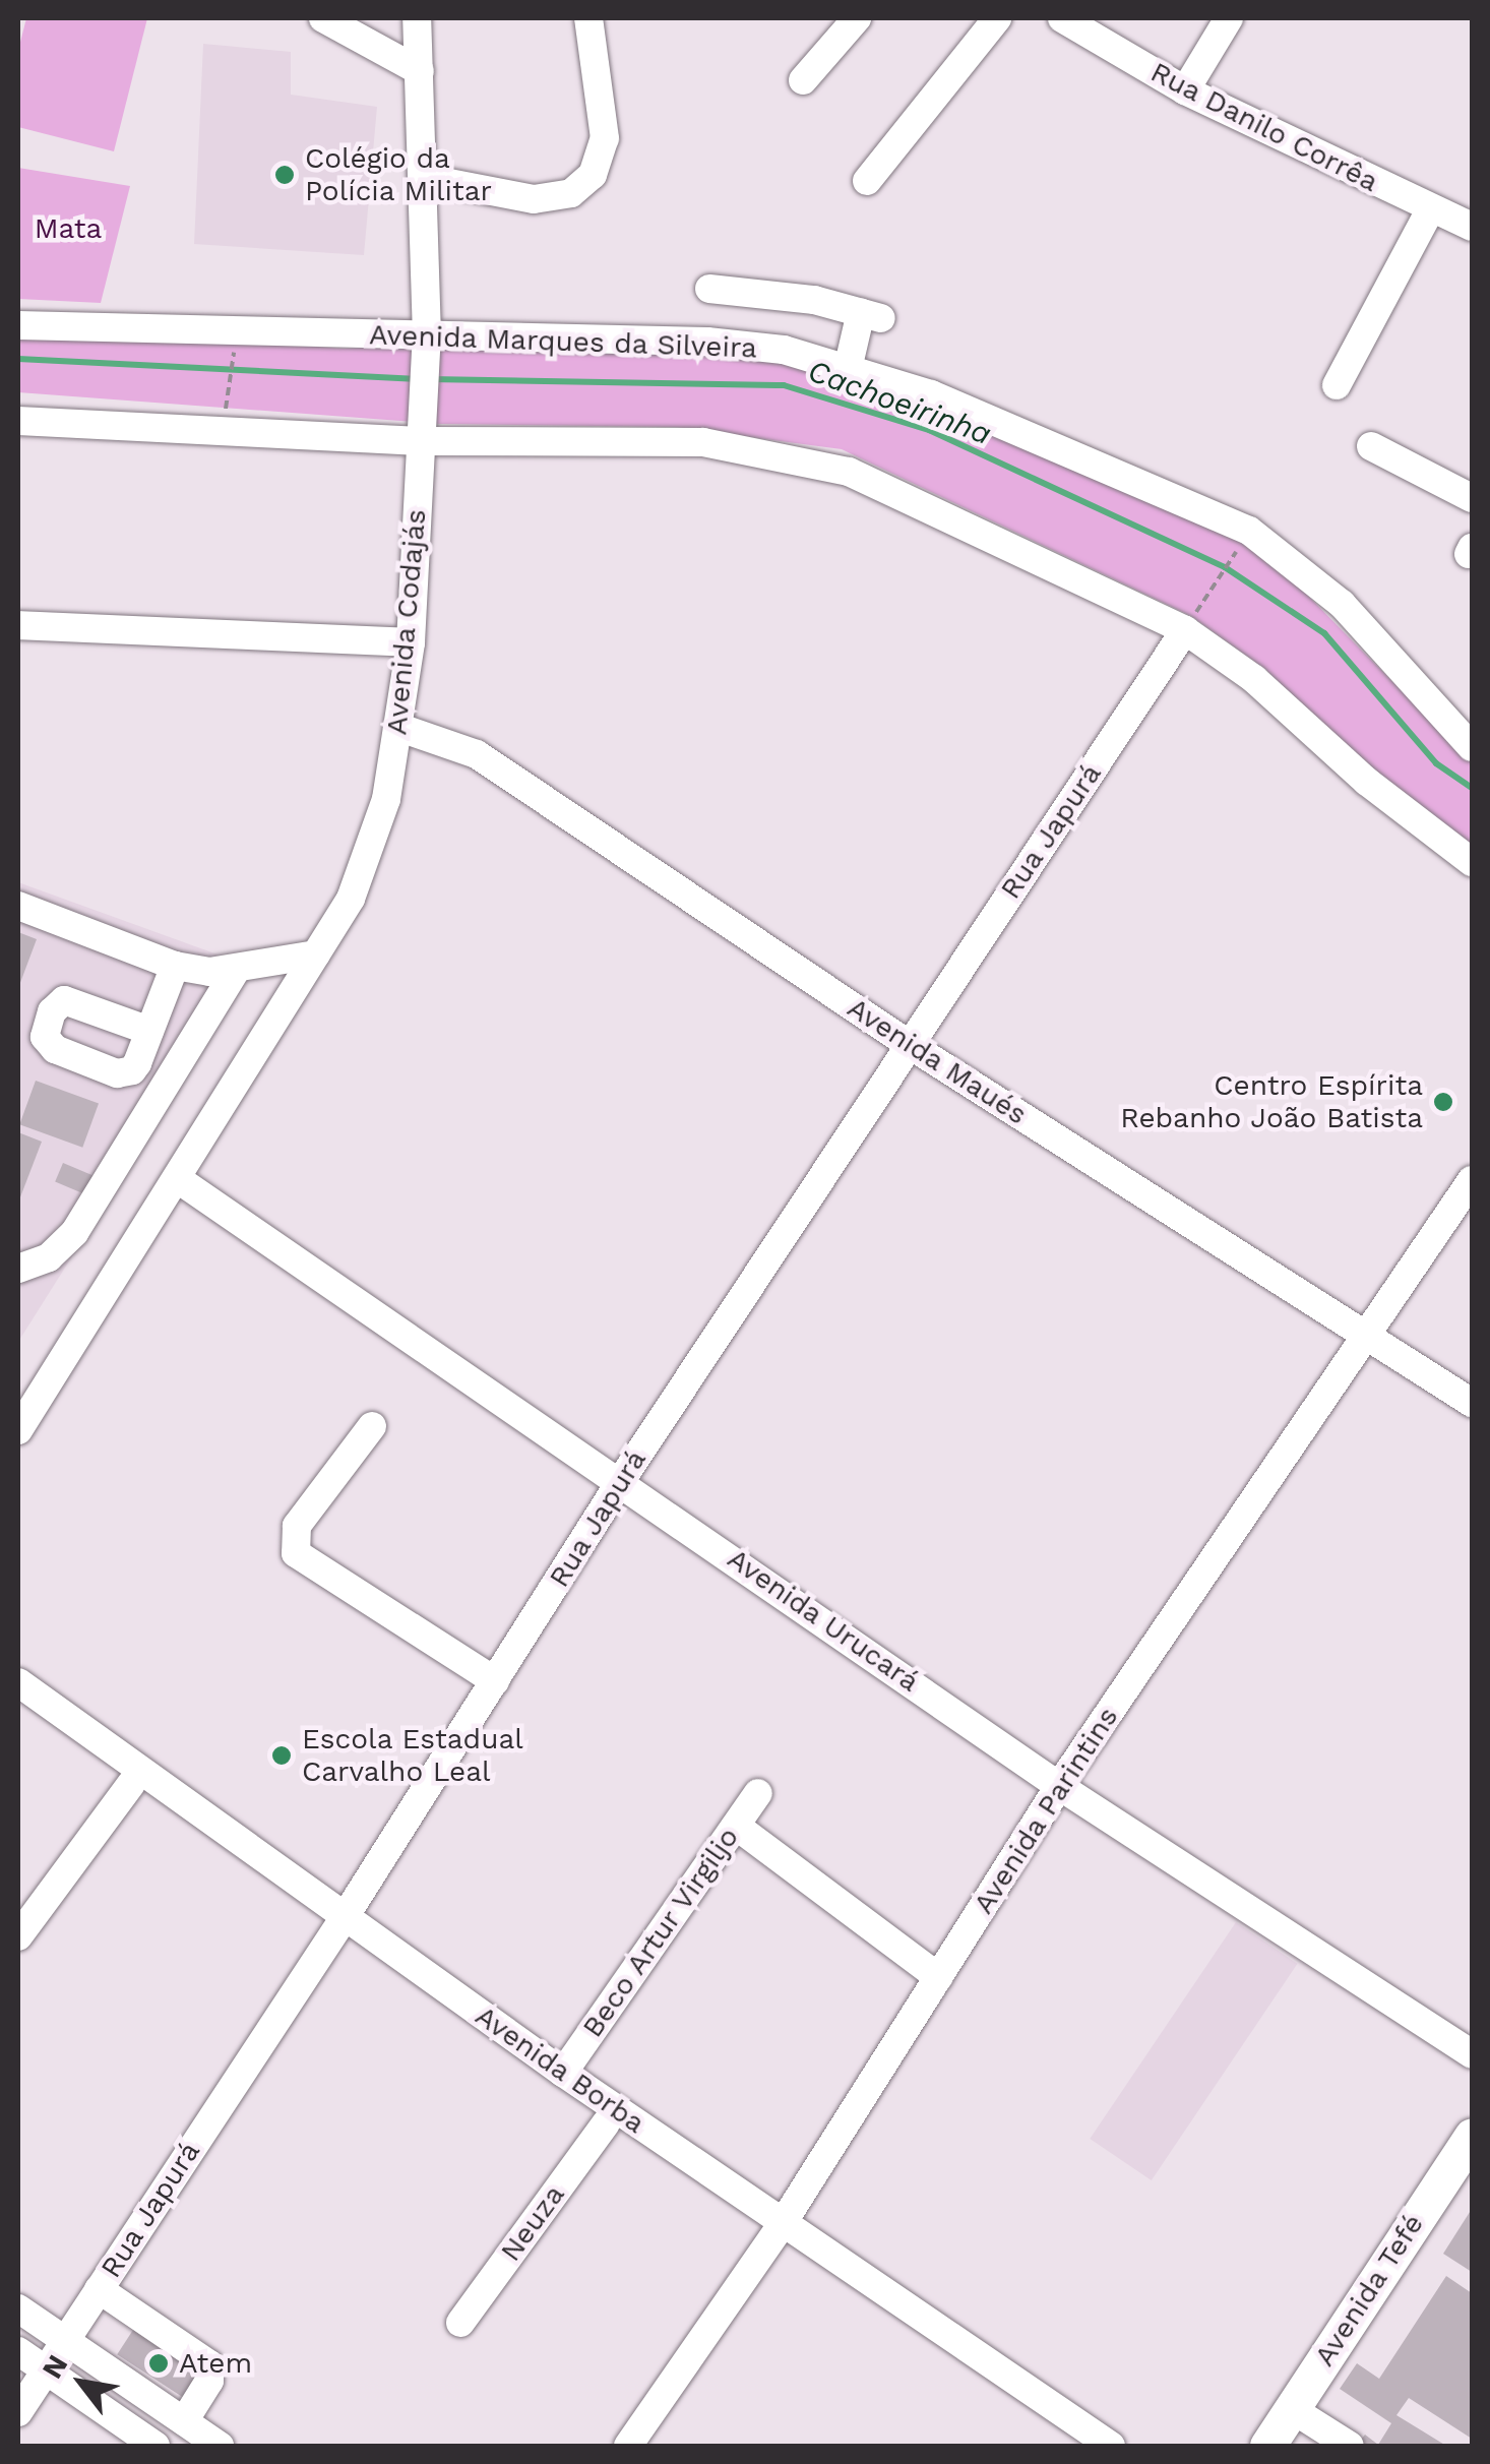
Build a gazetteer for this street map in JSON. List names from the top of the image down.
{
  "streets": {
    "main road": ["Avenida Tefé"],
    "street": [
      "Rua Danilo Corrêa",
      "Avenida Marques da Silveira",
      "Avenida Codajás",
      "Rua Japurá",
      "Avenida Maués",
      "Avenida Urucará",
      "Avenida Parintins",
      "Beco Artur Virgiljo",
      "Avenida Borba",
      "Neuza"
    ]
  },
  "crossings": [
    ["Avenida Marques da Silveira", "Avenida Codajás"],
    ["Avenida Codajás", "Avenida Maués"],
    ["Avenida Codajás", "Avenida Urucará"],
    ["Rua Japurá", "Avenida Maués"],
    ["Rua Japurá", "Avenida Urucará"],
    ["Rua Japurá", "Avenida Borba"],
    ["Avenida Maués", "Avenida Parintins"],
    ["Avenida Urucará", "Avenida Parintins"],
    ["Avenida Parintins", "Avenida Borba"],
    ["Beco Artur Virgiljo", "Avenida Borba"],
    ["Avenida Borba", "Neuza"]
  ],
  "water": ["Cachoeirinha"],
  "parks": ["Mata"],
  "places": [
    "Colégio da Polícia Militar",
    "Centro Espírita Rebanho João Batista",
    "Escola Estadual Carvalho Leal",
    "Atem"
  ],
  "north": "top left"
}
